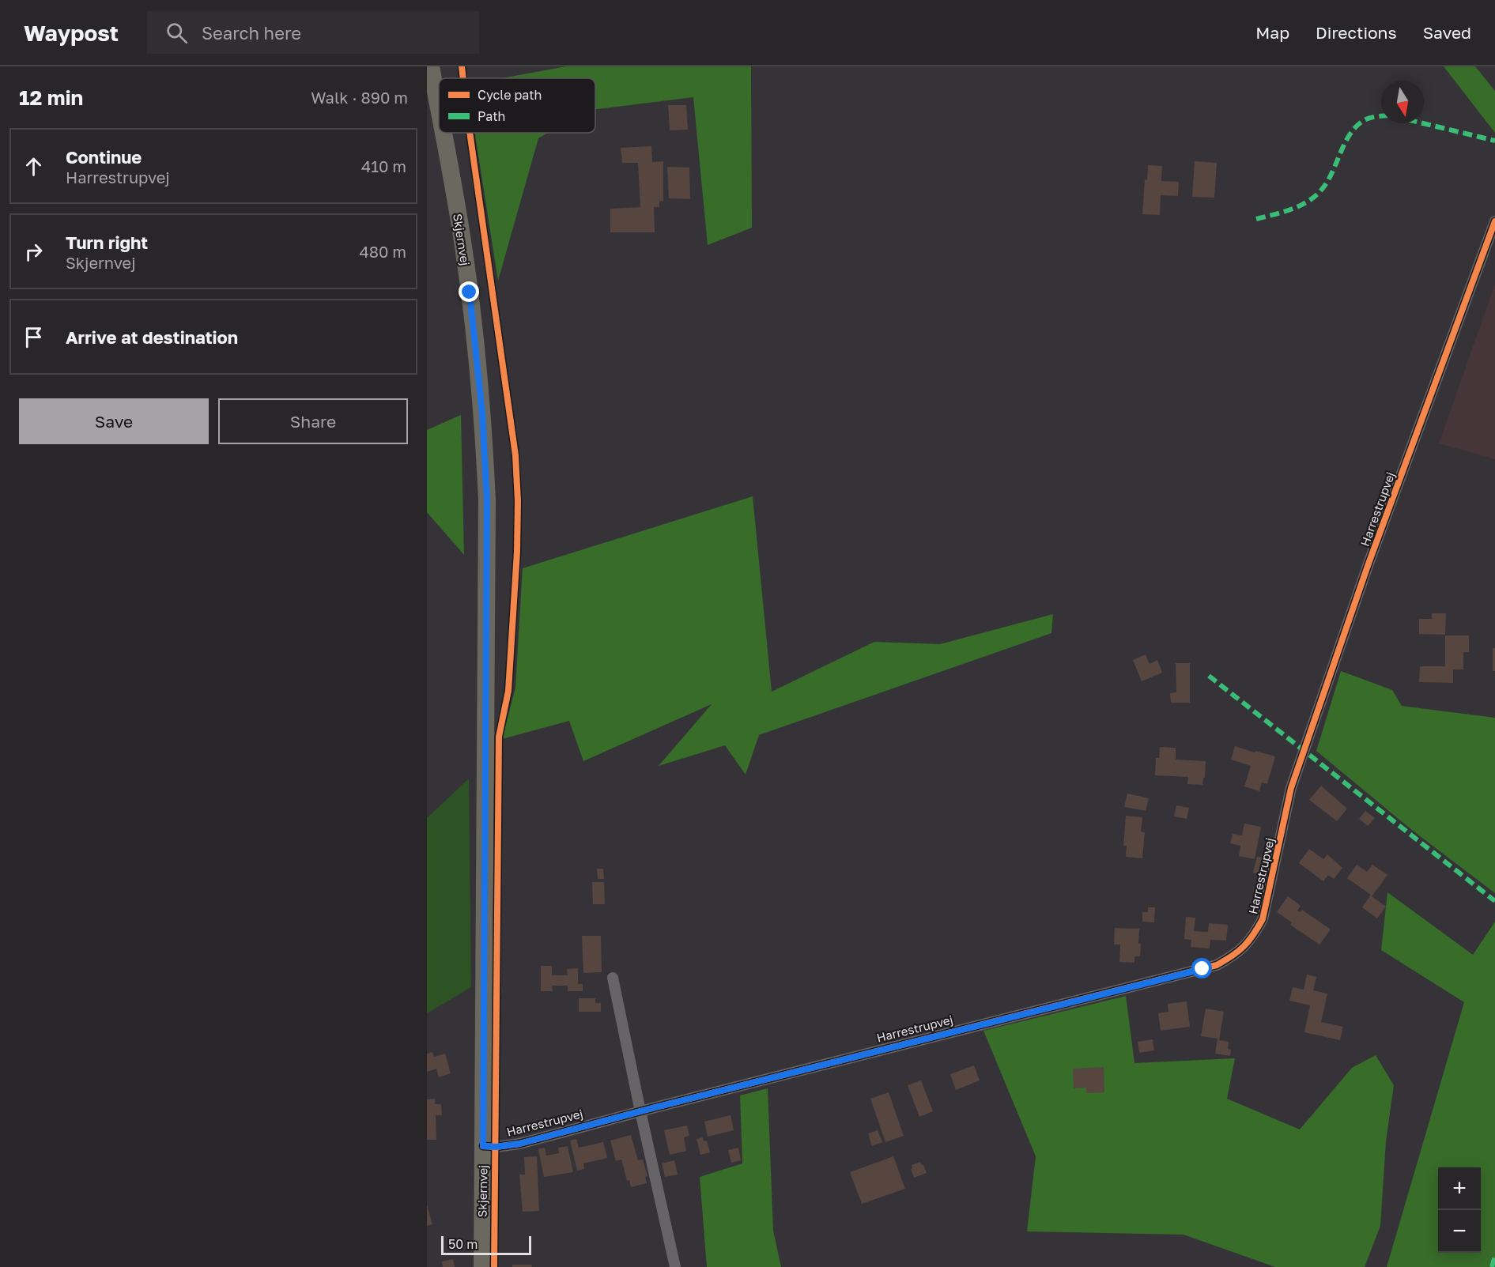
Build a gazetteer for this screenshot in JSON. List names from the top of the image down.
{
  "streets": {
    "main road": ["Skjernvej"],
    "street": ["Harrestrupvej"]
  },
  "crossings": [
    ["Skjernvej", "Harrestrupvej"]
  ],
  "legend": ["Cycle path", "Path"],
  "scale_bar": "50 m",
  "north": "bottom",
  "page": {
    "header": "Waypost",
    "search": "Search here",
    "nav": ["Map", "Directions", "Saved"],
    "heading": ["12 min", "Walk · 890 m"],
    "list": [
      ["Continue", "Harrestrupvej", "410 m"],
      ["Turn right", "Skjernvej", "480 m"],
      "Arrive at destination"
    ],
    "buttons": ["Save", "Share"],
    "map_buttons": ["+", "−"],
    "scale": "50 m"
  }
}
